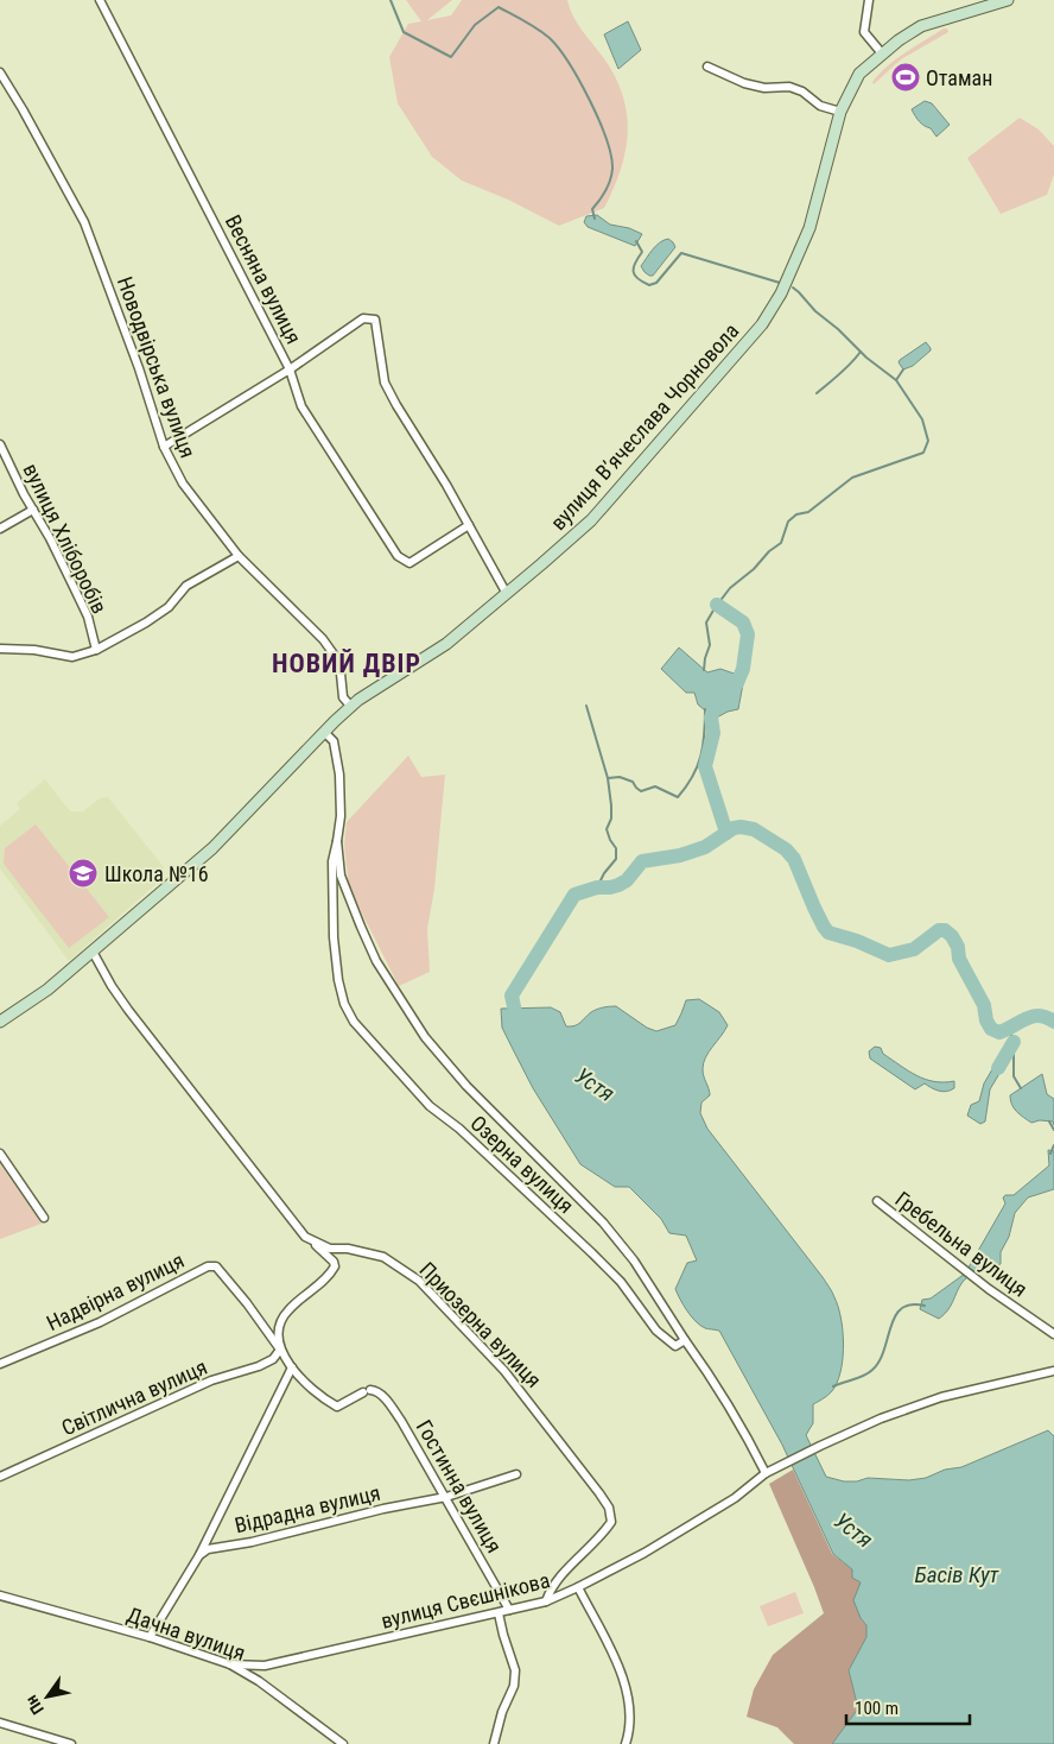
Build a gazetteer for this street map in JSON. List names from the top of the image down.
{
  "streets": {
    "main road": ["вулиця Вʼячеслава Чорновола"],
    "street": [
      "Весняна вулиця",
      "Новодвірська вулиця",
      "вулиця Хліборобів",
      "Озерна вулиця",
      "Гребельна вулиця",
      "Надвірна вулиця",
      "Приозерна вулиця",
      "Світлична вулиця",
      "Гостинна вулиця",
      "Відрадна вулиця",
      "вулиця Свєшнікова",
      "Дачна вулиця"
    ]
  },
  "crossings": [
    ["Весняна вулиця", "вулиця Вʼячеслава Чорновола"],
    ["Новодвірська вулиця", "вулиця Вʼячеслава Чорновола"],
    ["вулиця Вʼячеслава Чорновола", "Приозерна вулиця"],
    ["Надвірна вулиця", "Світлична вулиця"],
    ["Надвірна вулиця", "Гостинна вулиця"],
    ["Приозерна вулиця", "вулиця Свєшнікова"],
    ["Світлична вулиця", "Гостинна вулиця"],
    ["Гостинна вулиця", "Відрадна вулиця"],
    ["Гостинна вулиця", "вулиця Свєшнікова"],
    ["вулиця Свєшнікова", "Дачна вулиця"]
  ],
  "districts": ["НОВИЙ ДВІР"],
  "water": ["Устя", "Басів Кут"],
  "places": {
    "sports": ["Отаман"],
    "school or university": ["Школа №16"]
  },
  "scale_bar": "100 m",
  "north": "bottom left"
}
